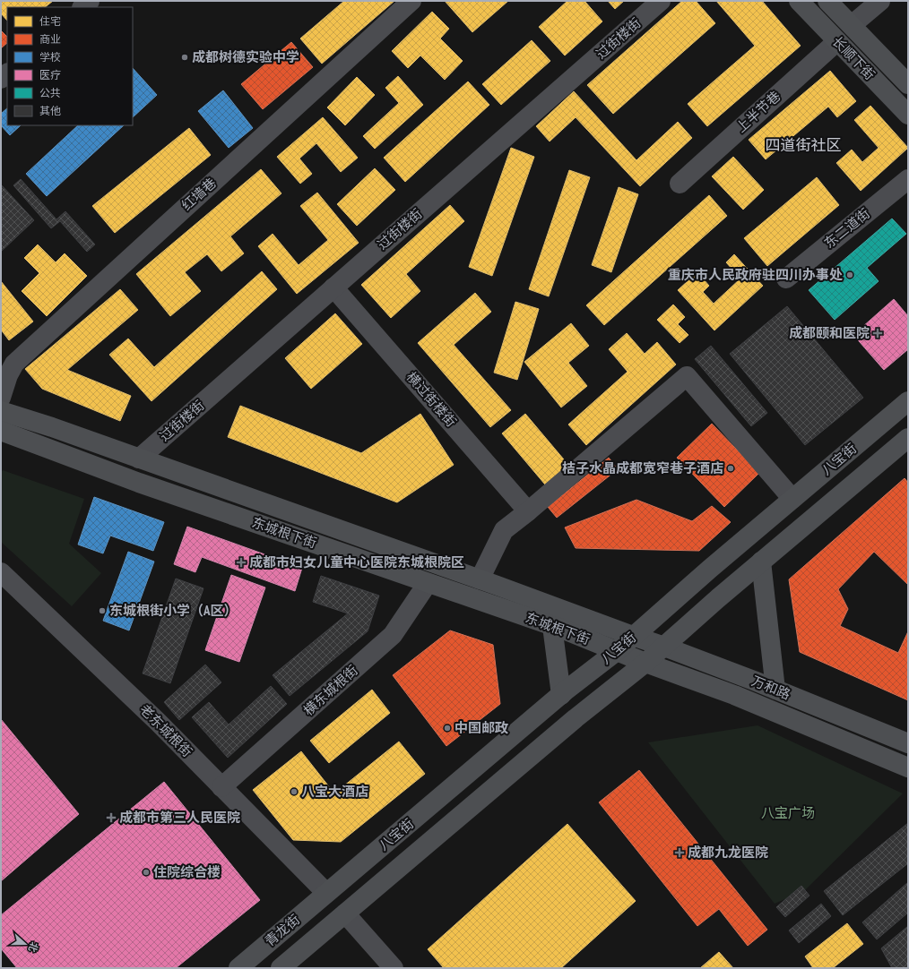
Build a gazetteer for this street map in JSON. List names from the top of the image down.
{
  "streets": {
    "main road": [
      "长顺下街",
      "八宝街",
      "东城根下街",
      "万和路",
      "青龙街"
    ],
    "street": [
      "过街楼街",
      "上半节巷",
      "红墙巷",
      "东二道街",
      "横过街楼街",
      "横东城根街",
      "老东城根街"
    ]
  },
  "crossings": [
    ["过街楼街", "横过街楼街"],
    ["过街楼街", "东城根下街"],
    ["长顺下街", "上半节巷"],
    ["红墙巷", "东城根下街"],
    ["八宝街", "东城根下街"],
    ["八宝街", "万和路"],
    ["八宝街", "老东城根街"],
    ["八宝街", "青龙街"],
    ["东城根下街", "万和路"],
    ["东城根下街", "横东城根街"],
    ["横东城根街", "老东城根街"],
    ["老东城根街", "青龙街"]
  ],
  "districts": ["四道街社区"],
  "parks": ["八宝广场"],
  "places": {
    "other": [
      "成都树德实验中学",
      "重庆市人民政府驻四川办事处",
      "桔子水晶成都宽窄巷子酒店",
      "东城根街小学（A区）",
      "中国邮政",
      "八宝大酒店",
      "住院综合楼"
    ],
    "health": [
      "成都颐和医院",
      "成都市妇女儿童中心医院东城根院区",
      "成都市第三人民医院",
      "成都九龙医院"
    ]
  },
  "legend": [
    "住宅",
    "商业",
    "学校",
    "医疗",
    "公共",
    "其他"
  ],
  "north": "right"
}
